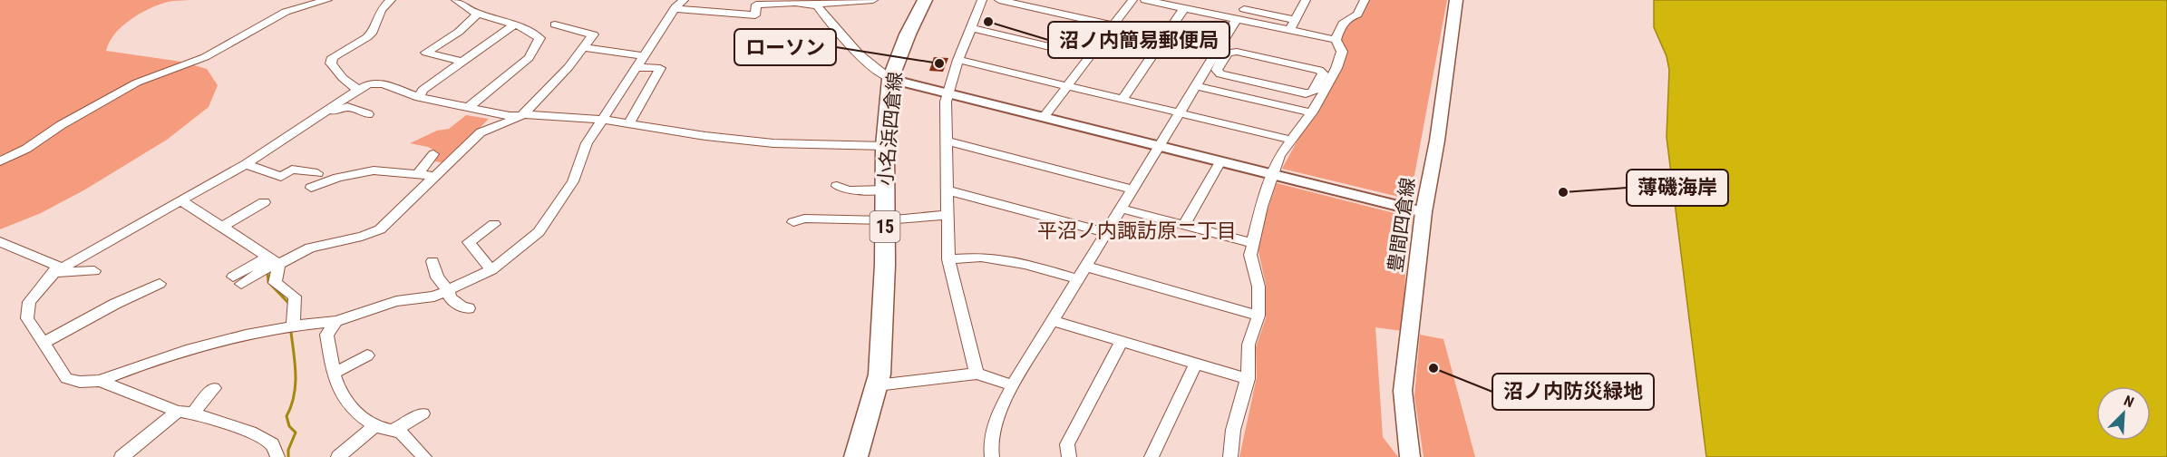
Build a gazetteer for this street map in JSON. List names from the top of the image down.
{
  "streets": {
    "main road": ["小名浜四倉線", "豊間四倉線", "15"]
  },
  "districts": ["平沼ノ内諏訪原二丁目"],
  "places": [
    "沼ノ内簡易郵便局",
    "ローソン",
    "薄磯海岸",
    "沼ノ内防災緑地"
  ],
  "north": "top right"
}
